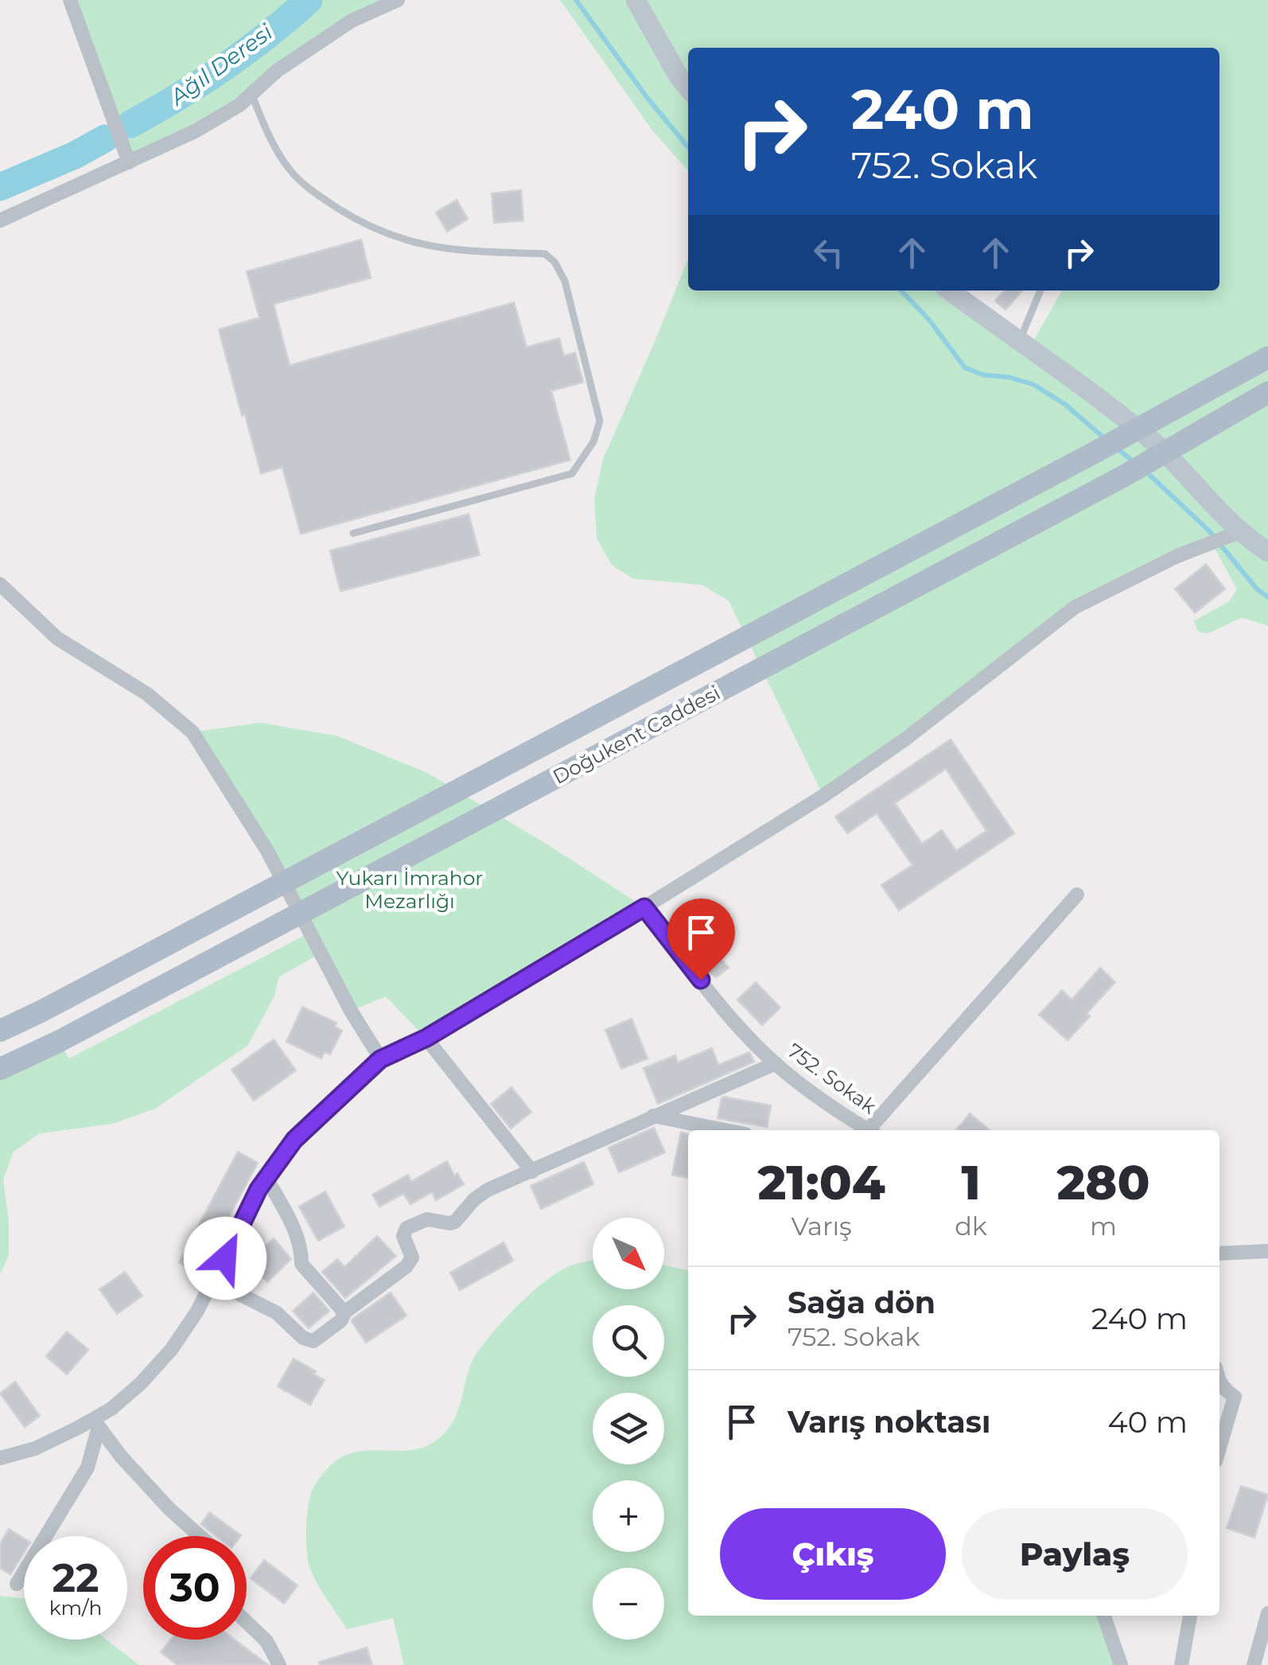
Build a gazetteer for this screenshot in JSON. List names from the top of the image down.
{
  "streets": {
    "main road": ["Doğukent Caddesi"],
    "street": ["752. Sokak"]
  },
  "water": ["Ağıl Deresi"],
  "parks": ["Yukarı İmrahor Mezarlığı"],
  "north": "bottom right",
  "page": {
    "turn": ["240 m", "752. Sokak"],
    "eta": [
      "21:04",
      "Varış",
      "1",
      "dk",
      "280",
      "m"
    ],
    "map_buttons": ["+", "−"],
    "list": [
      {
        "name": "Sağa dön",
        "note": "752. Sokak",
        "value": "240 m"
      },
      {
        "name": "Varış noktası",
        "value": "40 m"
      }
    ],
    "buttons": ["Çıkış", "Paylaş"],
    "speed": "22 km/h",
    "limit": "30"
  }
}
